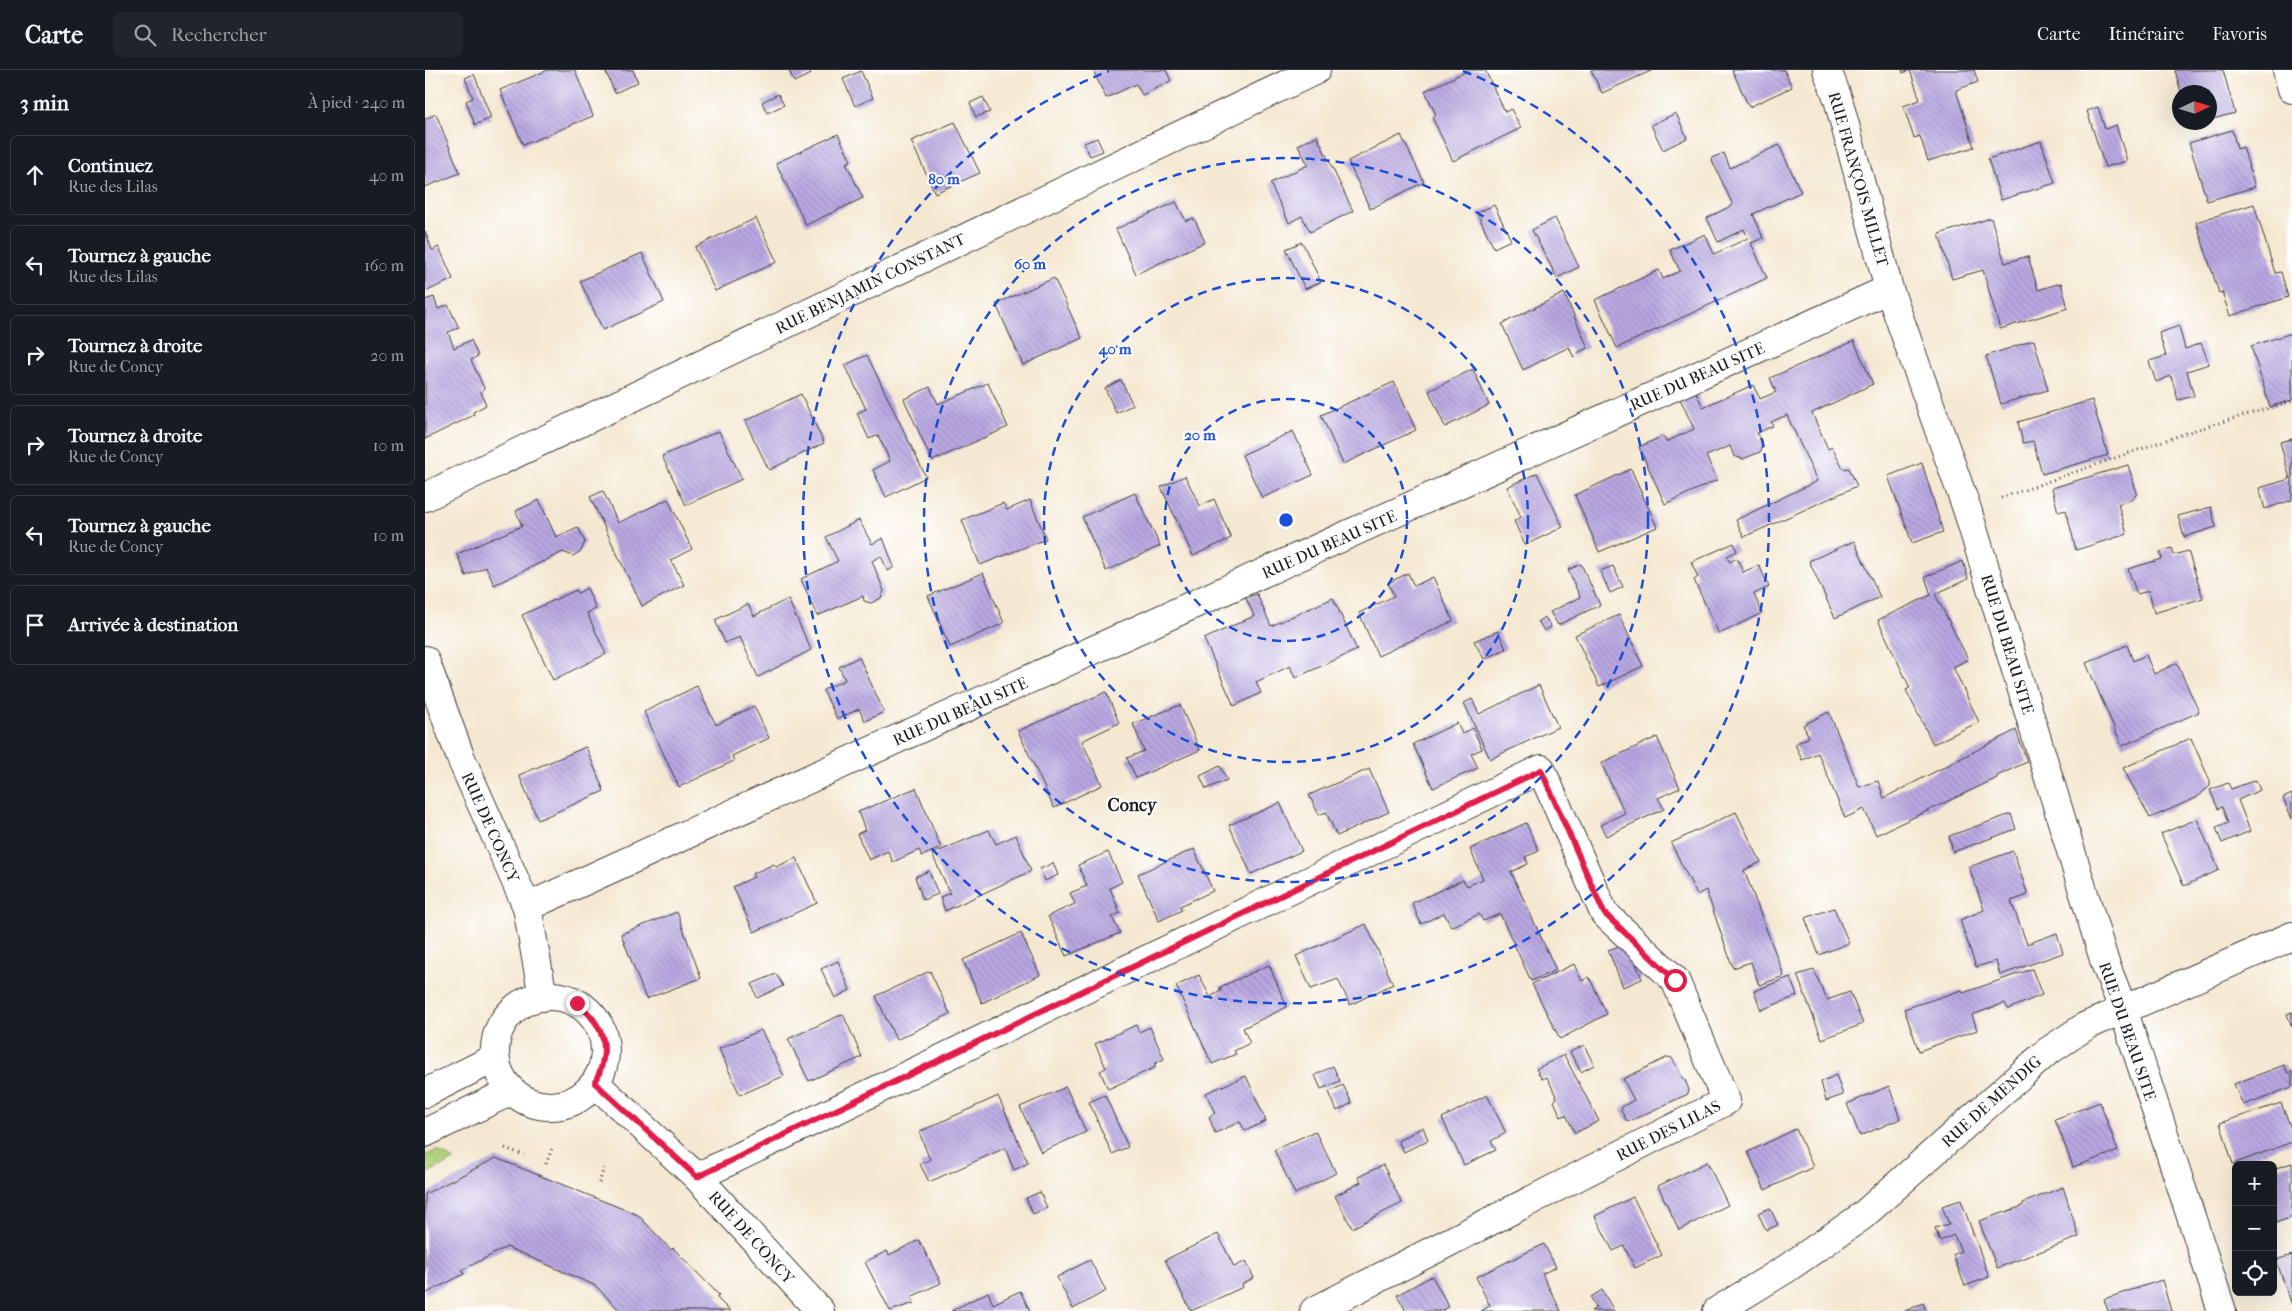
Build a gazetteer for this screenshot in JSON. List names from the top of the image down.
{
  "streets": {
    "street": [
      "RUE FRANÇOIS MILLET",
      "RUE BENJAMIN CONSTANT",
      "RUE DU BEAU SITE",
      "RUE DE CONCY",
      "RUE DE MENDIG",
      "RUE DES LILAS"
    ]
  },
  "crossings": [
    ["RUE FRANÇOIS MILLET", "RUE DU BEAU SITE"],
    ["RUE DU BEAU SITE", "RUE DE CONCY"],
    ["RUE DU BEAU SITE", "RUE DE MENDIG"],
    ["RUE DE CONCY", "RUE DES LILAS"]
  ],
  "districts": ["Concy"],
  "north": "right",
  "page": {
    "header": "Carte",
    "search": "Rechercher",
    "nav": ["Carte", "Itinéraire", "Favoris"],
    "heading": ["3 min", "À pied · 240 m"],
    "list": [
      ["Continuez", "Rue des Lilas", "40 m"],
      ["Tournez à gauche", "Rue des Lilas", "160 m"],
      ["Tournez à droite", "Rue de Concy", "20 m"],
      ["Tournez à droite", "Rue de Concy", "10 m"],
      ["Tournez à gauche", "Rue de Concy", "10 m"],
      "Arrivée à destination"
    ],
    "map_buttons": ["+", "−"]
  },
  "rings": [
    "80 m",
    "60 m",
    "40 m",
    "20 m"
  ]
}
